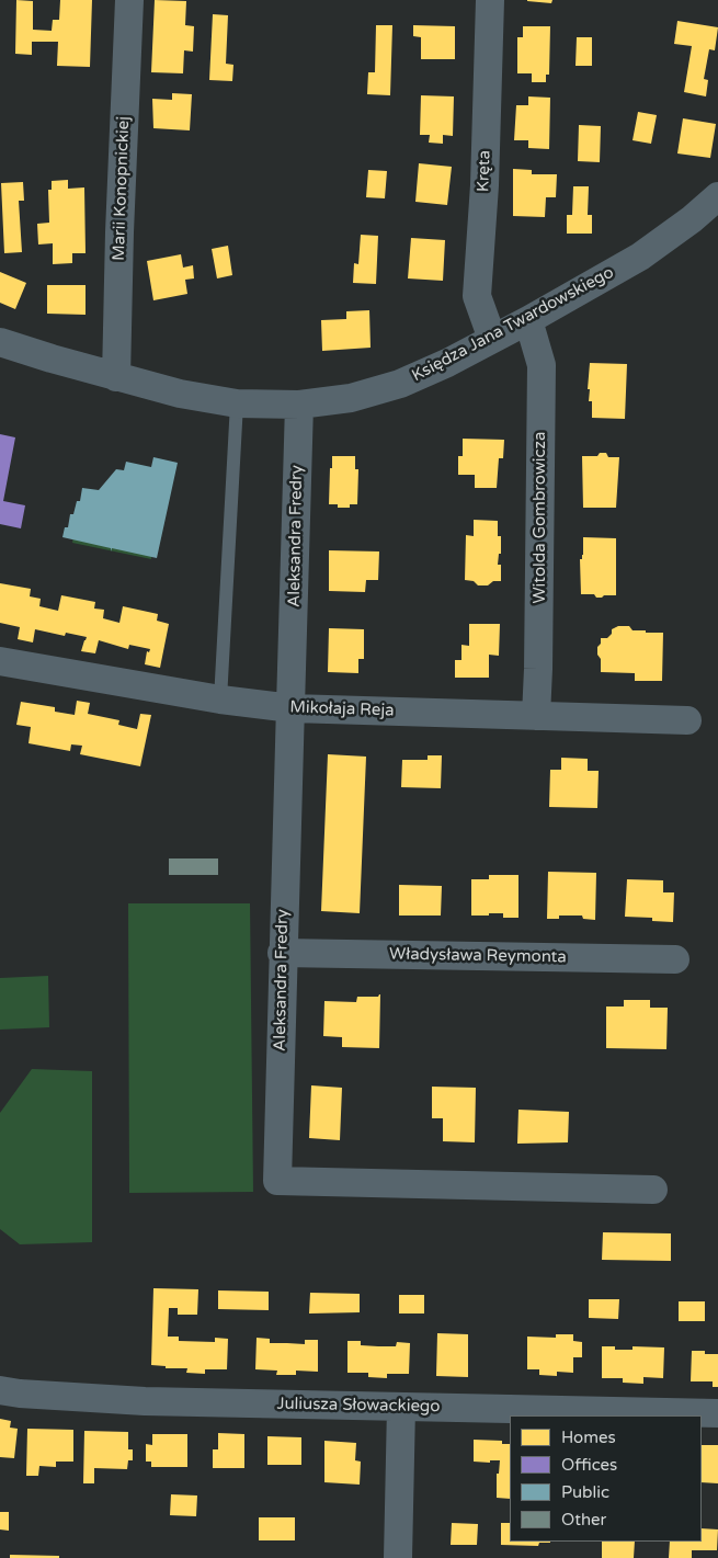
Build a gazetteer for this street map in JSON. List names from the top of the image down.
{
  "streets": {
    "street": [
      "Kręta",
      "Marii Konopnickiej",
      "Księdza Jana Twardowskiego",
      "Witolda Gombrowicza",
      "Aleksandra Fredry",
      "Mikołaja Reja",
      "Władysława Reymonta",
      "Juliusza Słowackiego"
    ]
  },
  "crossings": [
    ["Kręta", "Księdza Jana Twardowskiego"],
    ["Marii Konopnickiej", "Księdza Jana Twardowskiego"],
    ["Księdza Jana Twardowskiego", "Witolda Gombrowicza"],
    ["Księdza Jana Twardowskiego", "Aleksandra Fredry"],
    ["Witolda Gombrowicza", "Mikołaja Reja"],
    ["Aleksandra Fredry", "Mikołaja Reja"],
    ["Aleksandra Fredry", "Władysława Reymonta"]
  ],
  "legend": [
    "Homes",
    "Offices",
    "Public",
    "Other"
  ]
}
